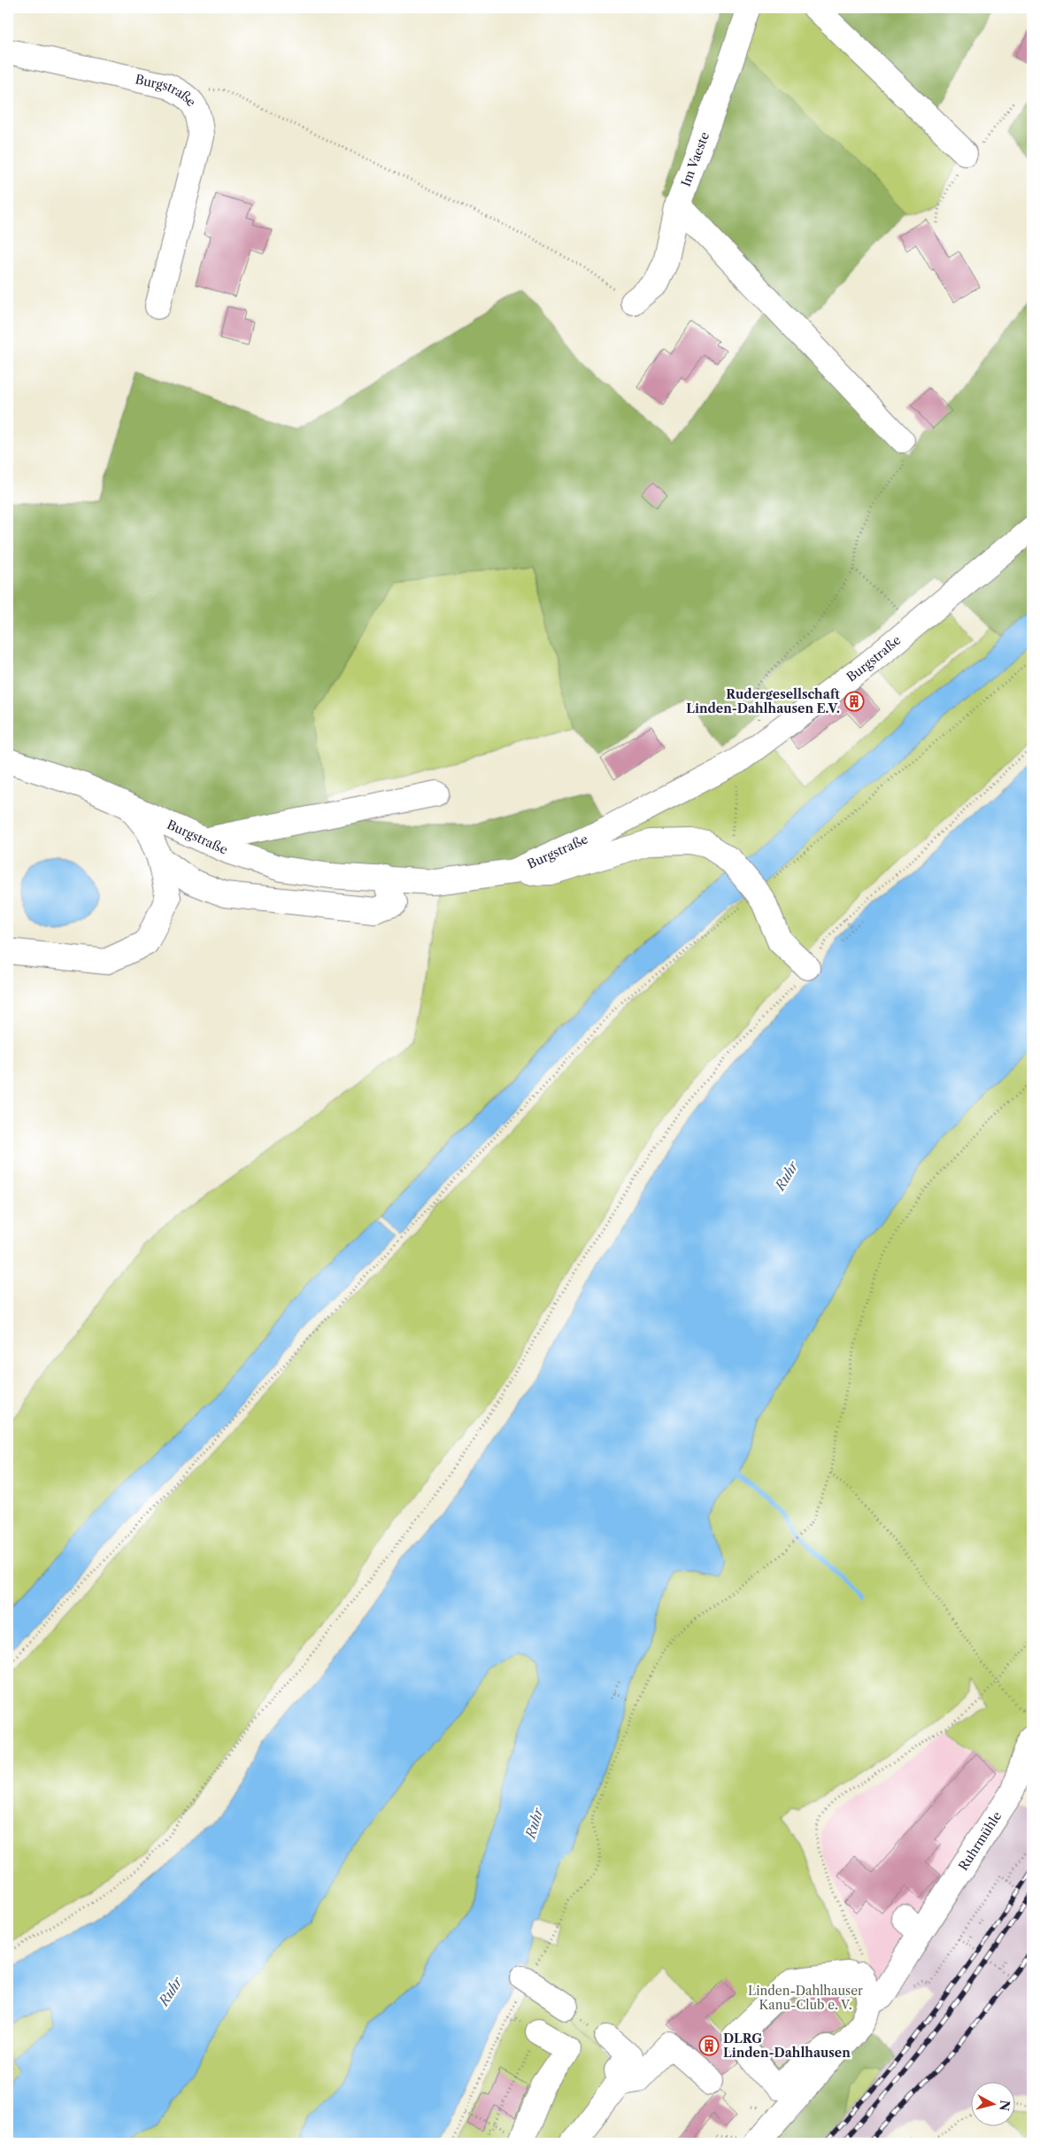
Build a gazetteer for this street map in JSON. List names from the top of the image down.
{
  "streets": {
    "street": ["Burgstraße", "Im Vaeste", "Ruhrmühle"]
  },
  "water": ["Ruhr"],
  "parks": ["Linden-Dahlhauser Kanu-Club e. V."],
  "places": {
    "building": ["Rudergesellschaft Linden-Dahlhausen E.V.", "DLRG Linden-Dahlhausen"]
  },
  "north": "right"
}
